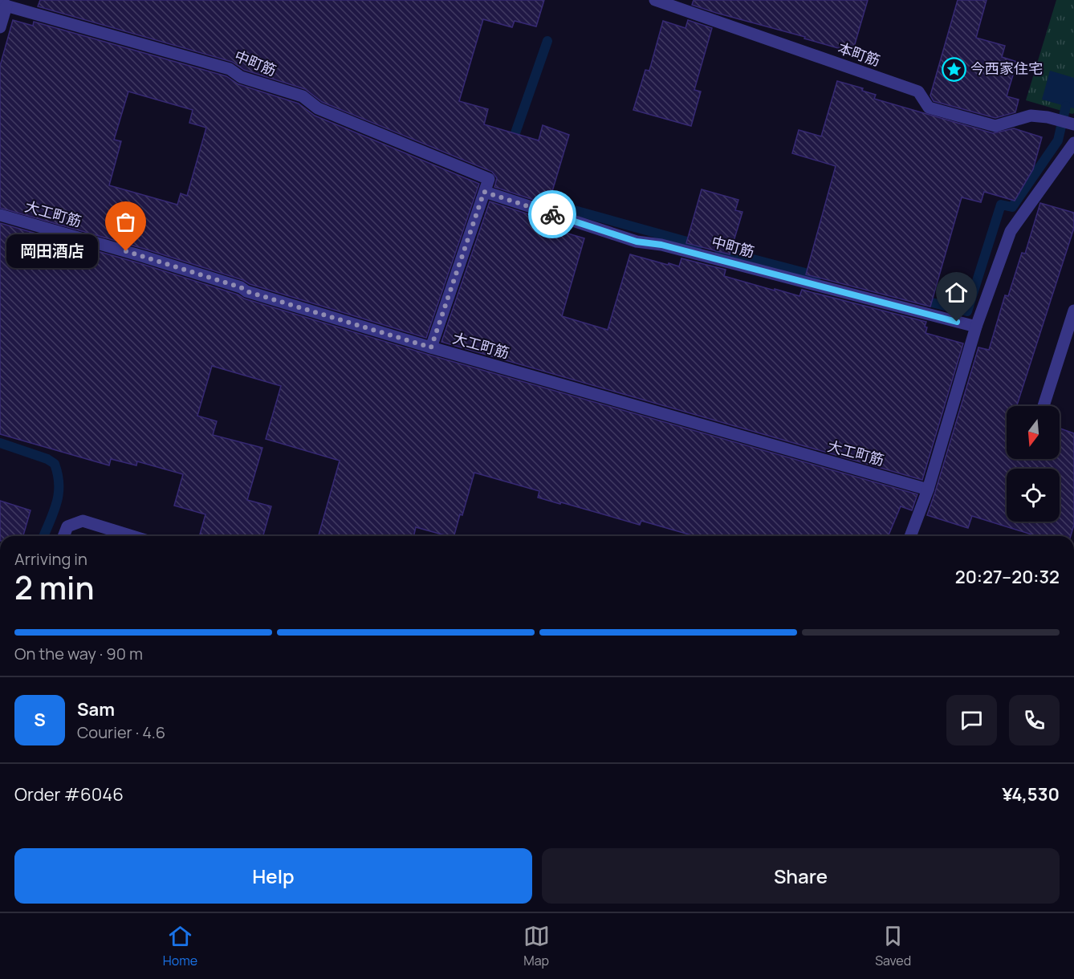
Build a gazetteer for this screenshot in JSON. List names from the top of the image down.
{
  "streets": {
    "street": ["本町筋", "中町筋", "大工町筋"]
  },
  "places": {
    "place": ["今西家住宅"],
    "other": ["岡田酒店"]
  },
  "north": "bottom",
  "page": {
    "bubble": "岡田酒店",
    "heading": ["2 min", "Arriving in", "20:27–20:32"],
    "panel": [
      "Sam",
      "Courier · 4.6",
      "Order #6046",
      "¥4,530"
    ],
    "bar": "On the way · 90 m",
    "round": "S",
    "buttons": ["Help", "Share"],
    "tabs": ["Home", "Map", "Saved"]
  }
}
